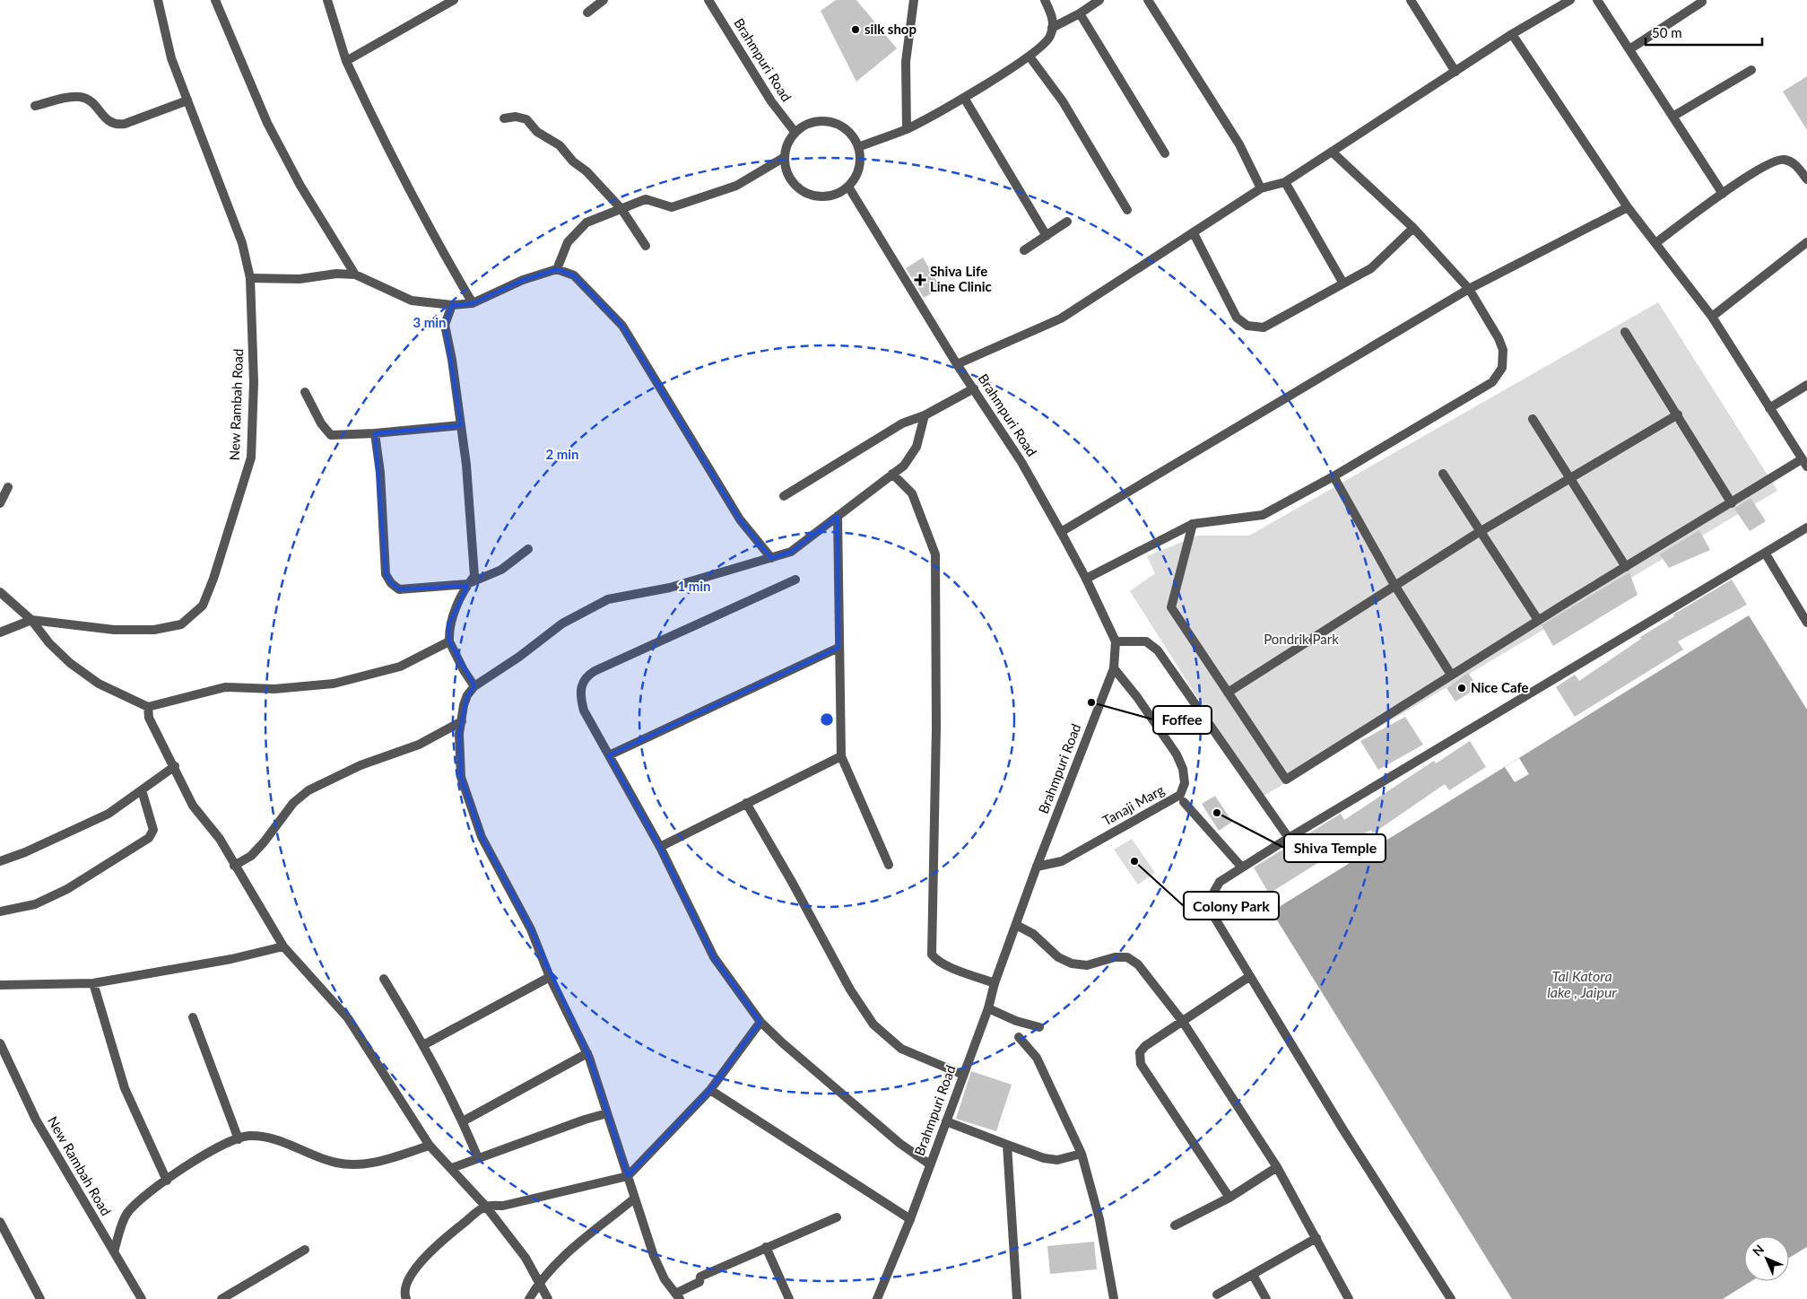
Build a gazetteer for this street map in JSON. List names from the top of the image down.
{
  "streets": {
    "street": ["Brahmpuri Road", "New Rambah Road", "Tanaji Marg"]
  },
  "crossings": [
    ["Brahmpuri Road", "Tanaji Marg"]
  ],
  "water": ["Tal Katora lake , Jaipur"],
  "parks": ["Pondrik Park"],
  "places": {
    "other": [
      "silk shop",
      "Nice Cafe",
      "Foffee",
      "Shiva Temple",
      "Colony Park"
    ],
    "health": ["Shiva Life Line Clinic"]
  },
  "scale_bar": "50 m",
  "north": "top left",
  "rings": ["3 min", "2 min", "1 min"]
}
